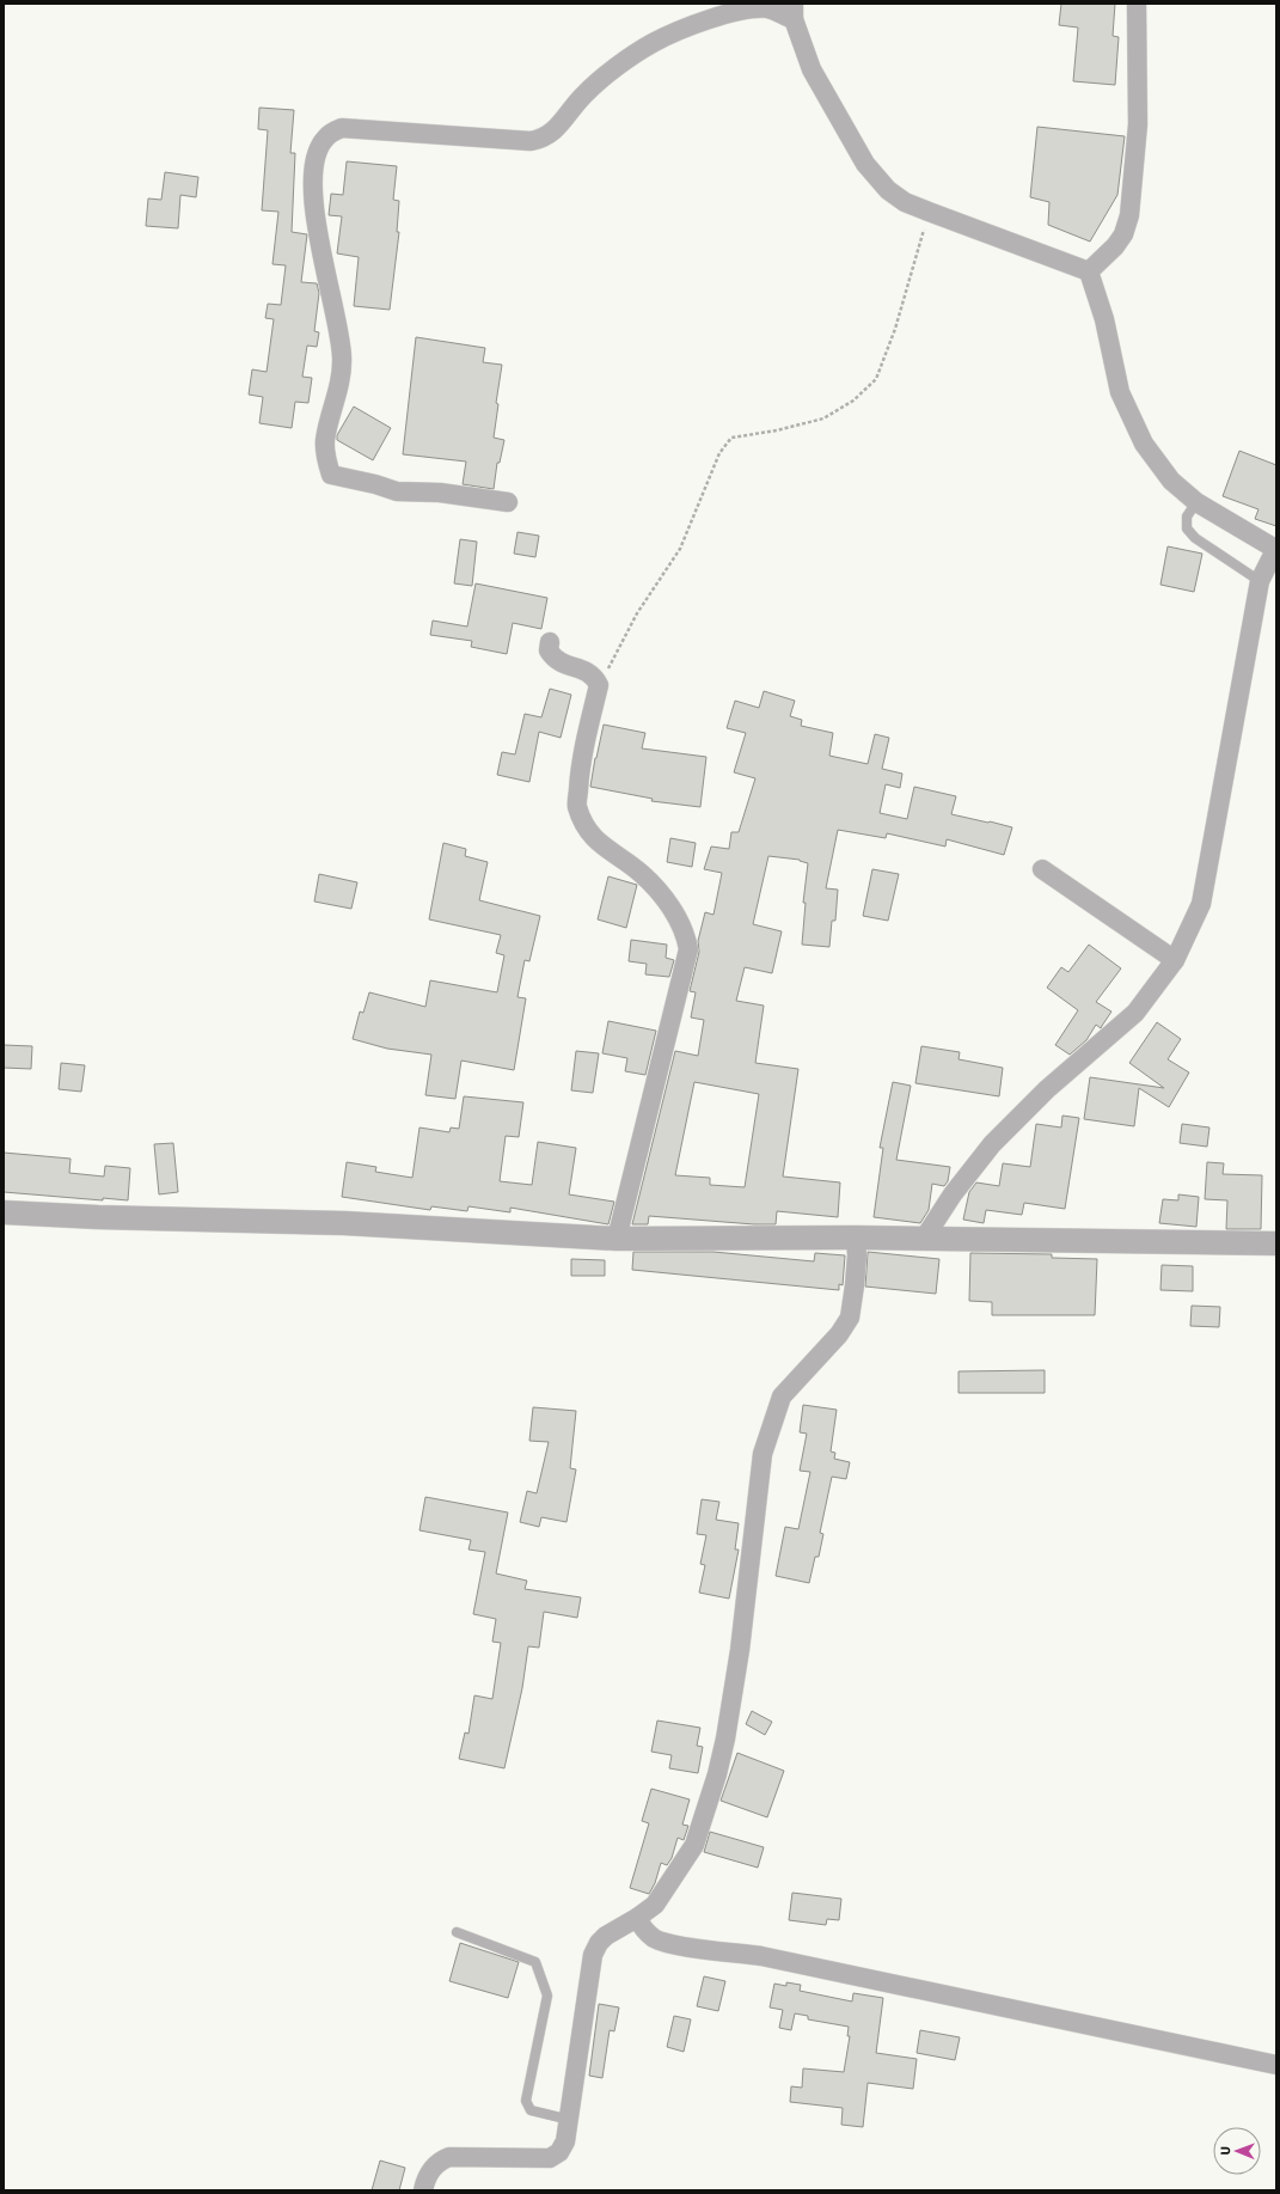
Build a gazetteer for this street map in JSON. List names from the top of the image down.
{
  "north": "left"
}
